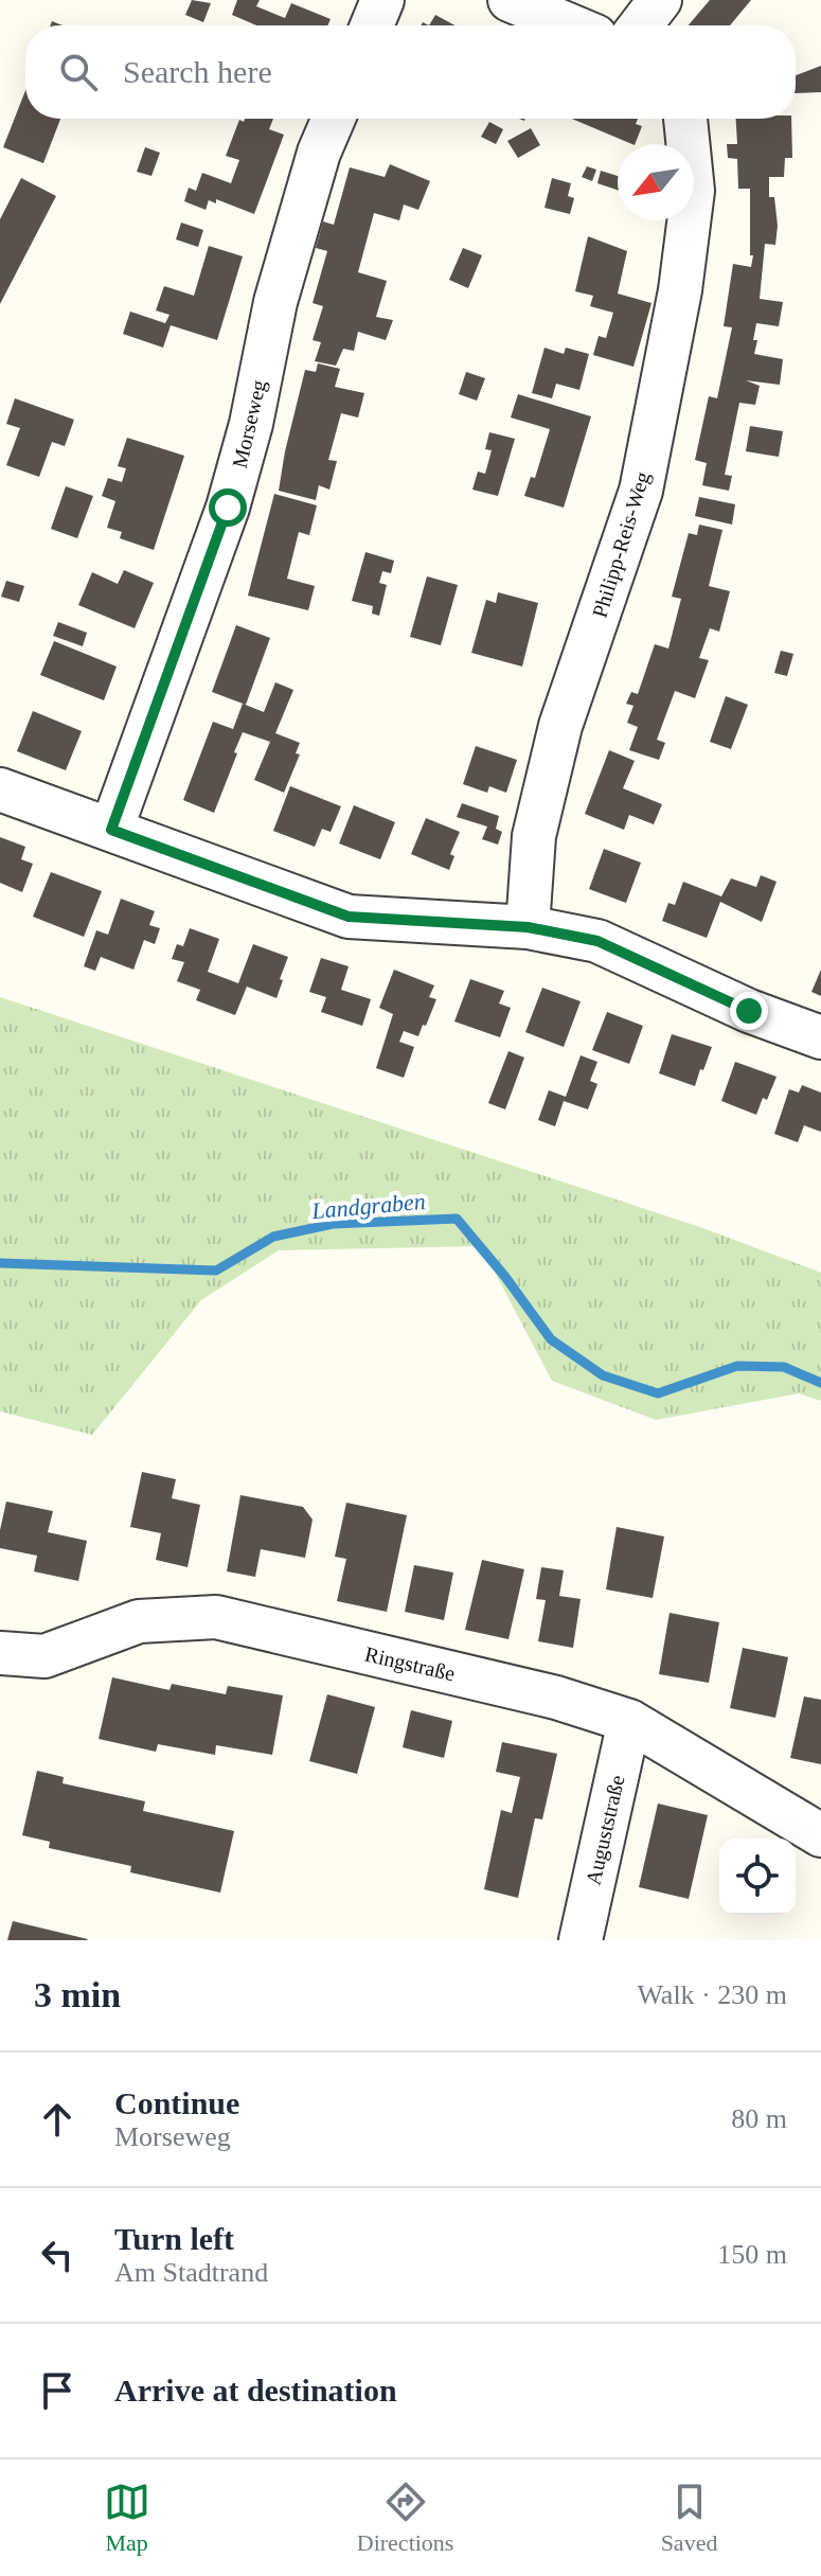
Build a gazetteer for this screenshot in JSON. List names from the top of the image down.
{
  "streets": {
    "street": [
      "Morseweg",
      "Philipp-Reis-Weg",
      "Ringstraße",
      "Auguststraße"
    ]
  },
  "crossings": [
    ["Ringstraße", "Auguststraße"]
  ],
  "water": ["Landgraben"],
  "north": "bottom left",
  "page": {
    "search": "Search here",
    "heading": ["3 min", "Walk · 230 m"],
    "list": [
      ["Continue", "Morseweg", "80 m"],
      ["Turn left", "Am Stadtrand", "150 m"],
      "Arrive at destination"
    ],
    "nav": ["Map", "Directions", "Saved"]
  }
}
